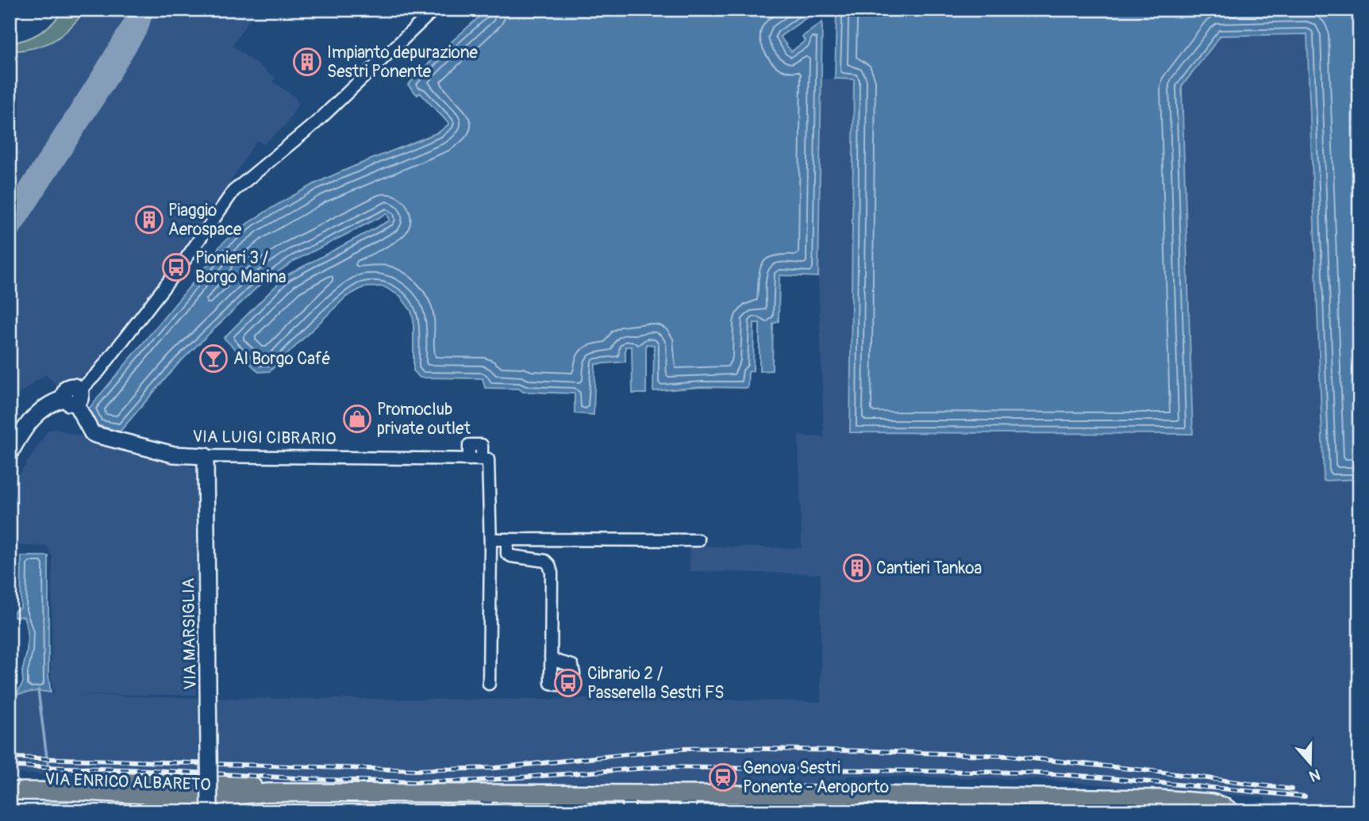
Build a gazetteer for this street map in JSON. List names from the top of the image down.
{
  "streets": {
    "main road": ["VIA ENRICO ALBARETO"],
    "street": ["VIA LUIGI CIBRARIO", "VIA MARSIGLIA"]
  },
  "crossings": [
    ["VIA LUIGI CIBRARIO", "VIA MARSIGLIA"]
  ],
  "places": {
    "building": ["Impianto depurazione Sestri Ponente", "Piaggio Aerospace", "Cantieri Tankoa"],
    "bus stop": ["Pionieri 3 / Borgo Marina", "Cibrario 2 / Passerella Sestri FS"],
    "bar": ["Al Borgo Café"],
    "shop": ["Promoclub private outlet"],
    "station": ["Genova Sestri Ponente - Aeroporto"]
  },
  "north": "bottom"
}
